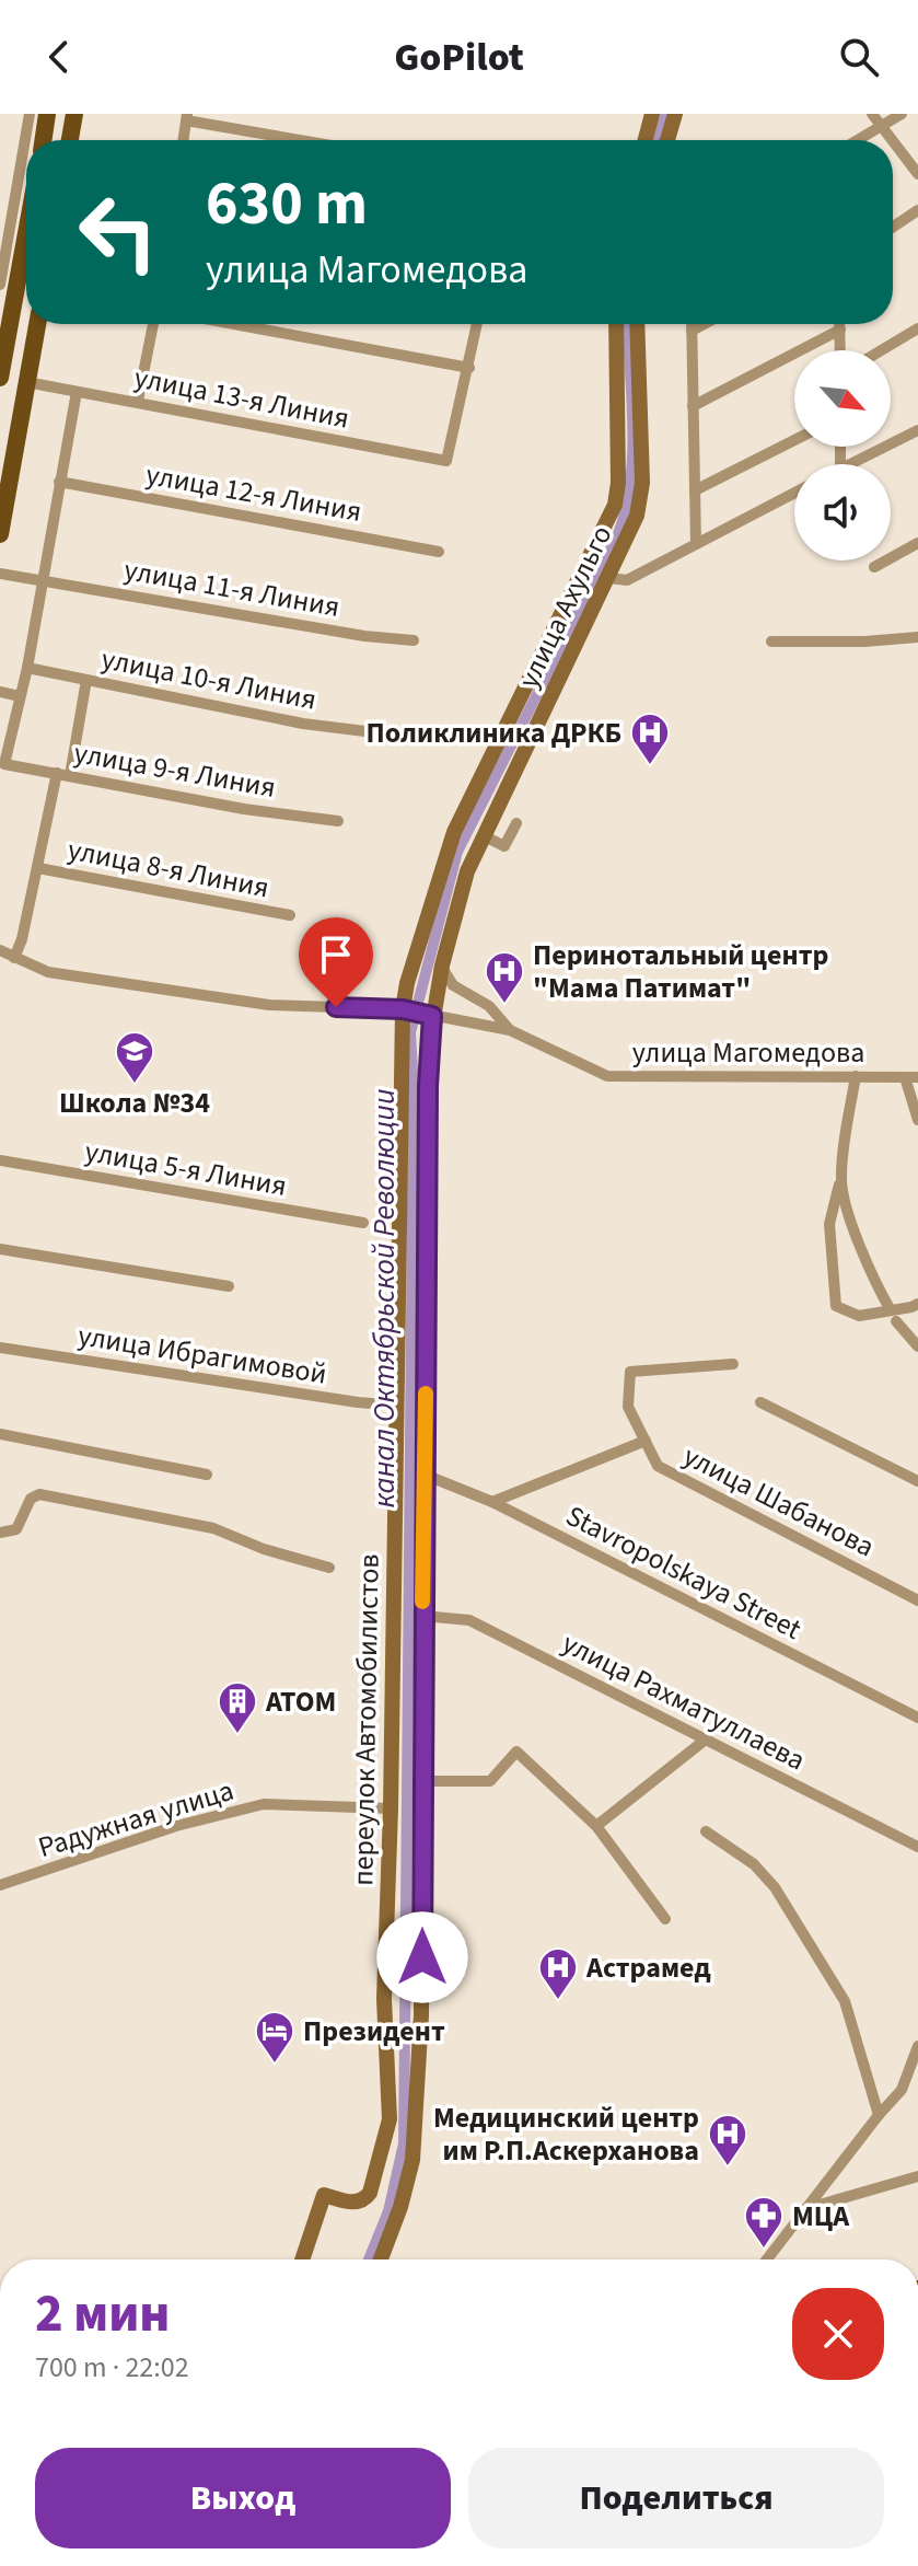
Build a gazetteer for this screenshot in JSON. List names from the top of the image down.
{
  "streets": {
    "main road": ["улица Ахульго", "переулок Автомобилистов"],
    "street": [
      "улица 13-я Линия",
      "улица 12-я Линия",
      "улица 11-я Линия",
      "улица 10-я Линия",
      "улица 9-я Линия",
      "улица 8-я Линия",
      "улица Магомедова",
      "улица 5-я Линия",
      "улица Ибрагимовой",
      "улица Шабанова",
      "Stavropolskaya Street",
      "улица Рахматуллаева",
      "Радужная улица"
    ]
  },
  "crossings": [
    ["улица Ахульго", "улица Магомедова"],
    ["улица Магомедова", "переулок Автомобилистов"],
    ["улица Ибрагимовой", "переулок Автомобилистов"],
    ["переулок Автомобилистов", "Радужная улица"]
  ],
  "water": ["канал Октябрьской Революции"],
  "places": {
    "hospital": [
      "Поликлиника ДРКБ",
      "Перинотальный центр \"Мама Патимат\"",
      "Астрамед",
      "Медицинский центр им Р.П.Аскерханова"
    ],
    "school or university": ["Школа №34"],
    "building": ["АТОМ"],
    "hotel": ["Президент"],
    "pharmacy": ["МЦА"]
  },
  "north": "bottom right",
  "page": {
    "header": "GoPilot",
    "turn": ["630 m", "улица Магомедова"],
    "heading": ["2 мин", "700 m · 22:02"],
    "buttons": ["Выход", "Поделиться"]
  }
}
